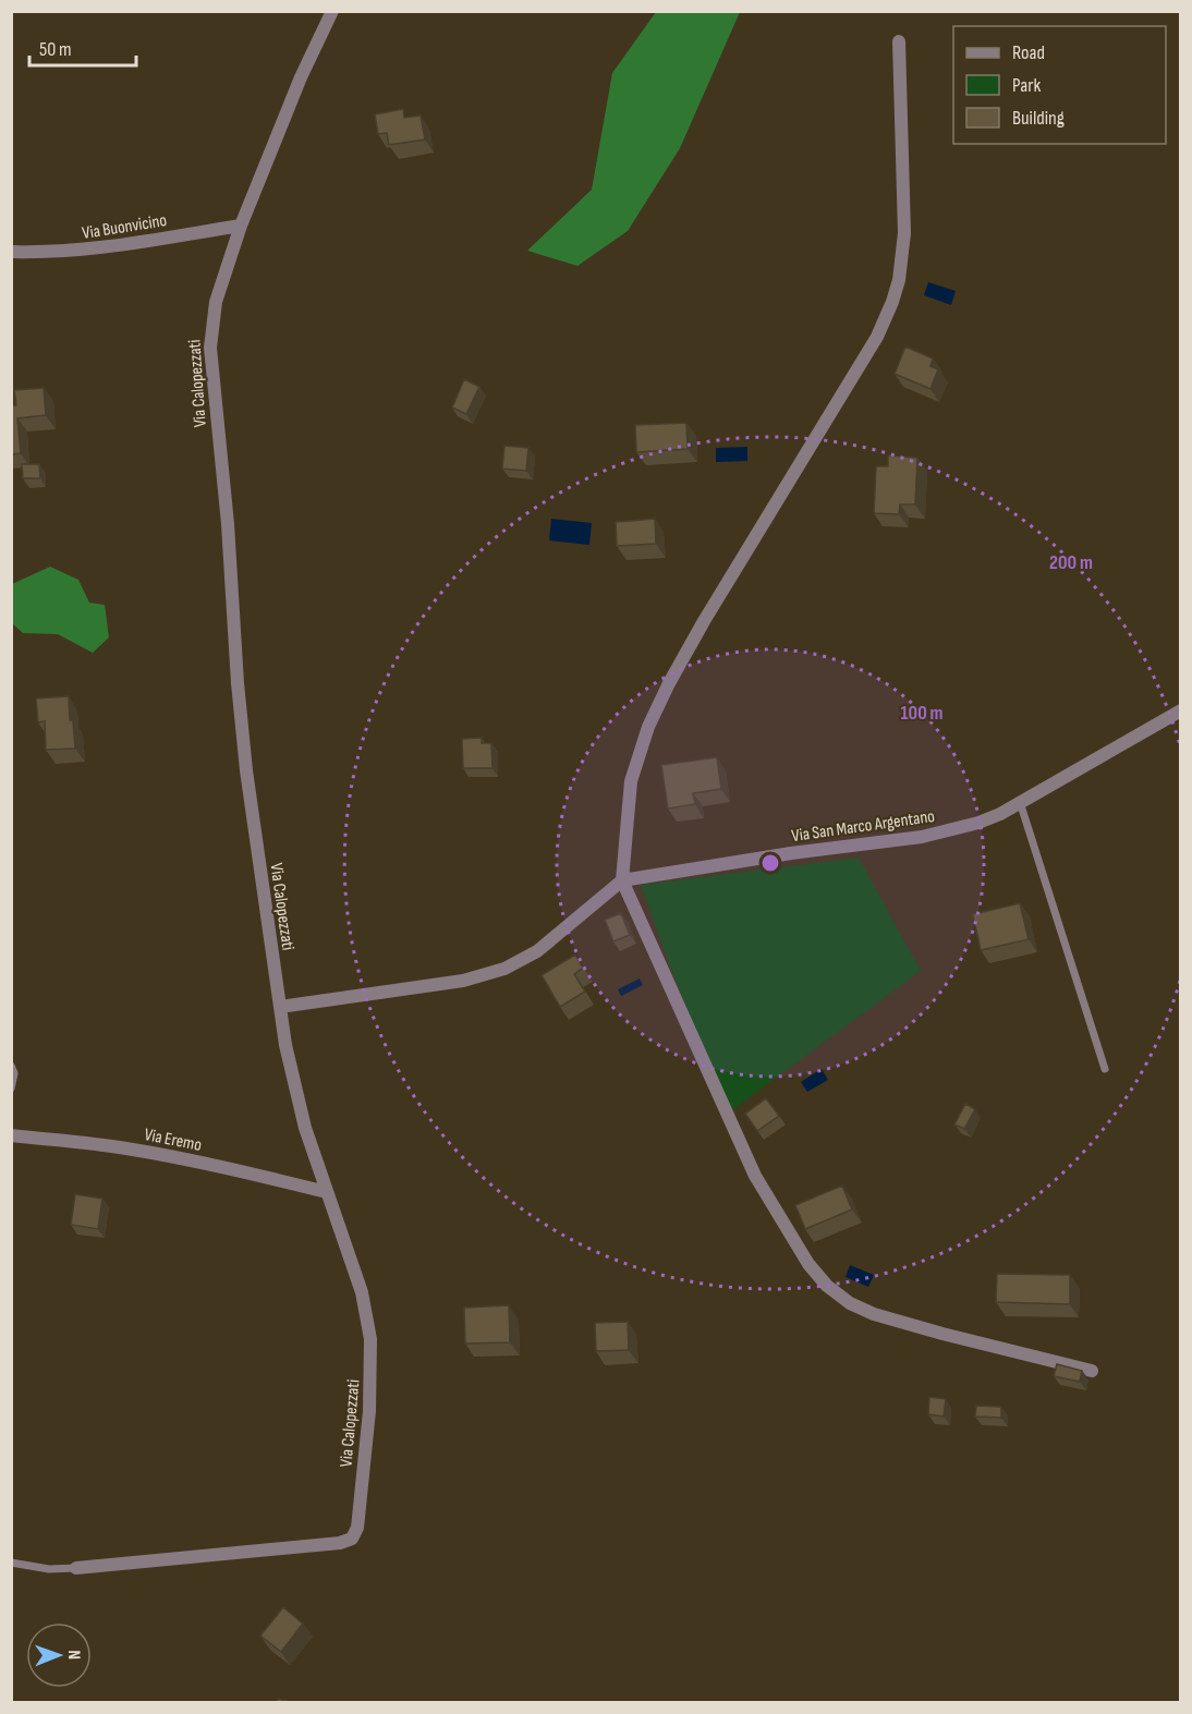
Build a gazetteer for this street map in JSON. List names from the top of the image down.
{
  "streets": {
    "street": [
      "Via Buonvicino",
      "Via Calopezzati",
      "Via San Marco Argentano",
      "Via Eremo"
    ]
  },
  "crossings": [
    ["Via Buonvicino", "Via Calopezzati"],
    ["Via Calopezzati", "Via Eremo"]
  ],
  "legend": ["Road", "Park", "Building"],
  "scale_bar": "50 m",
  "north": "right",
  "rings": ["200 m", "100 m"]
}
